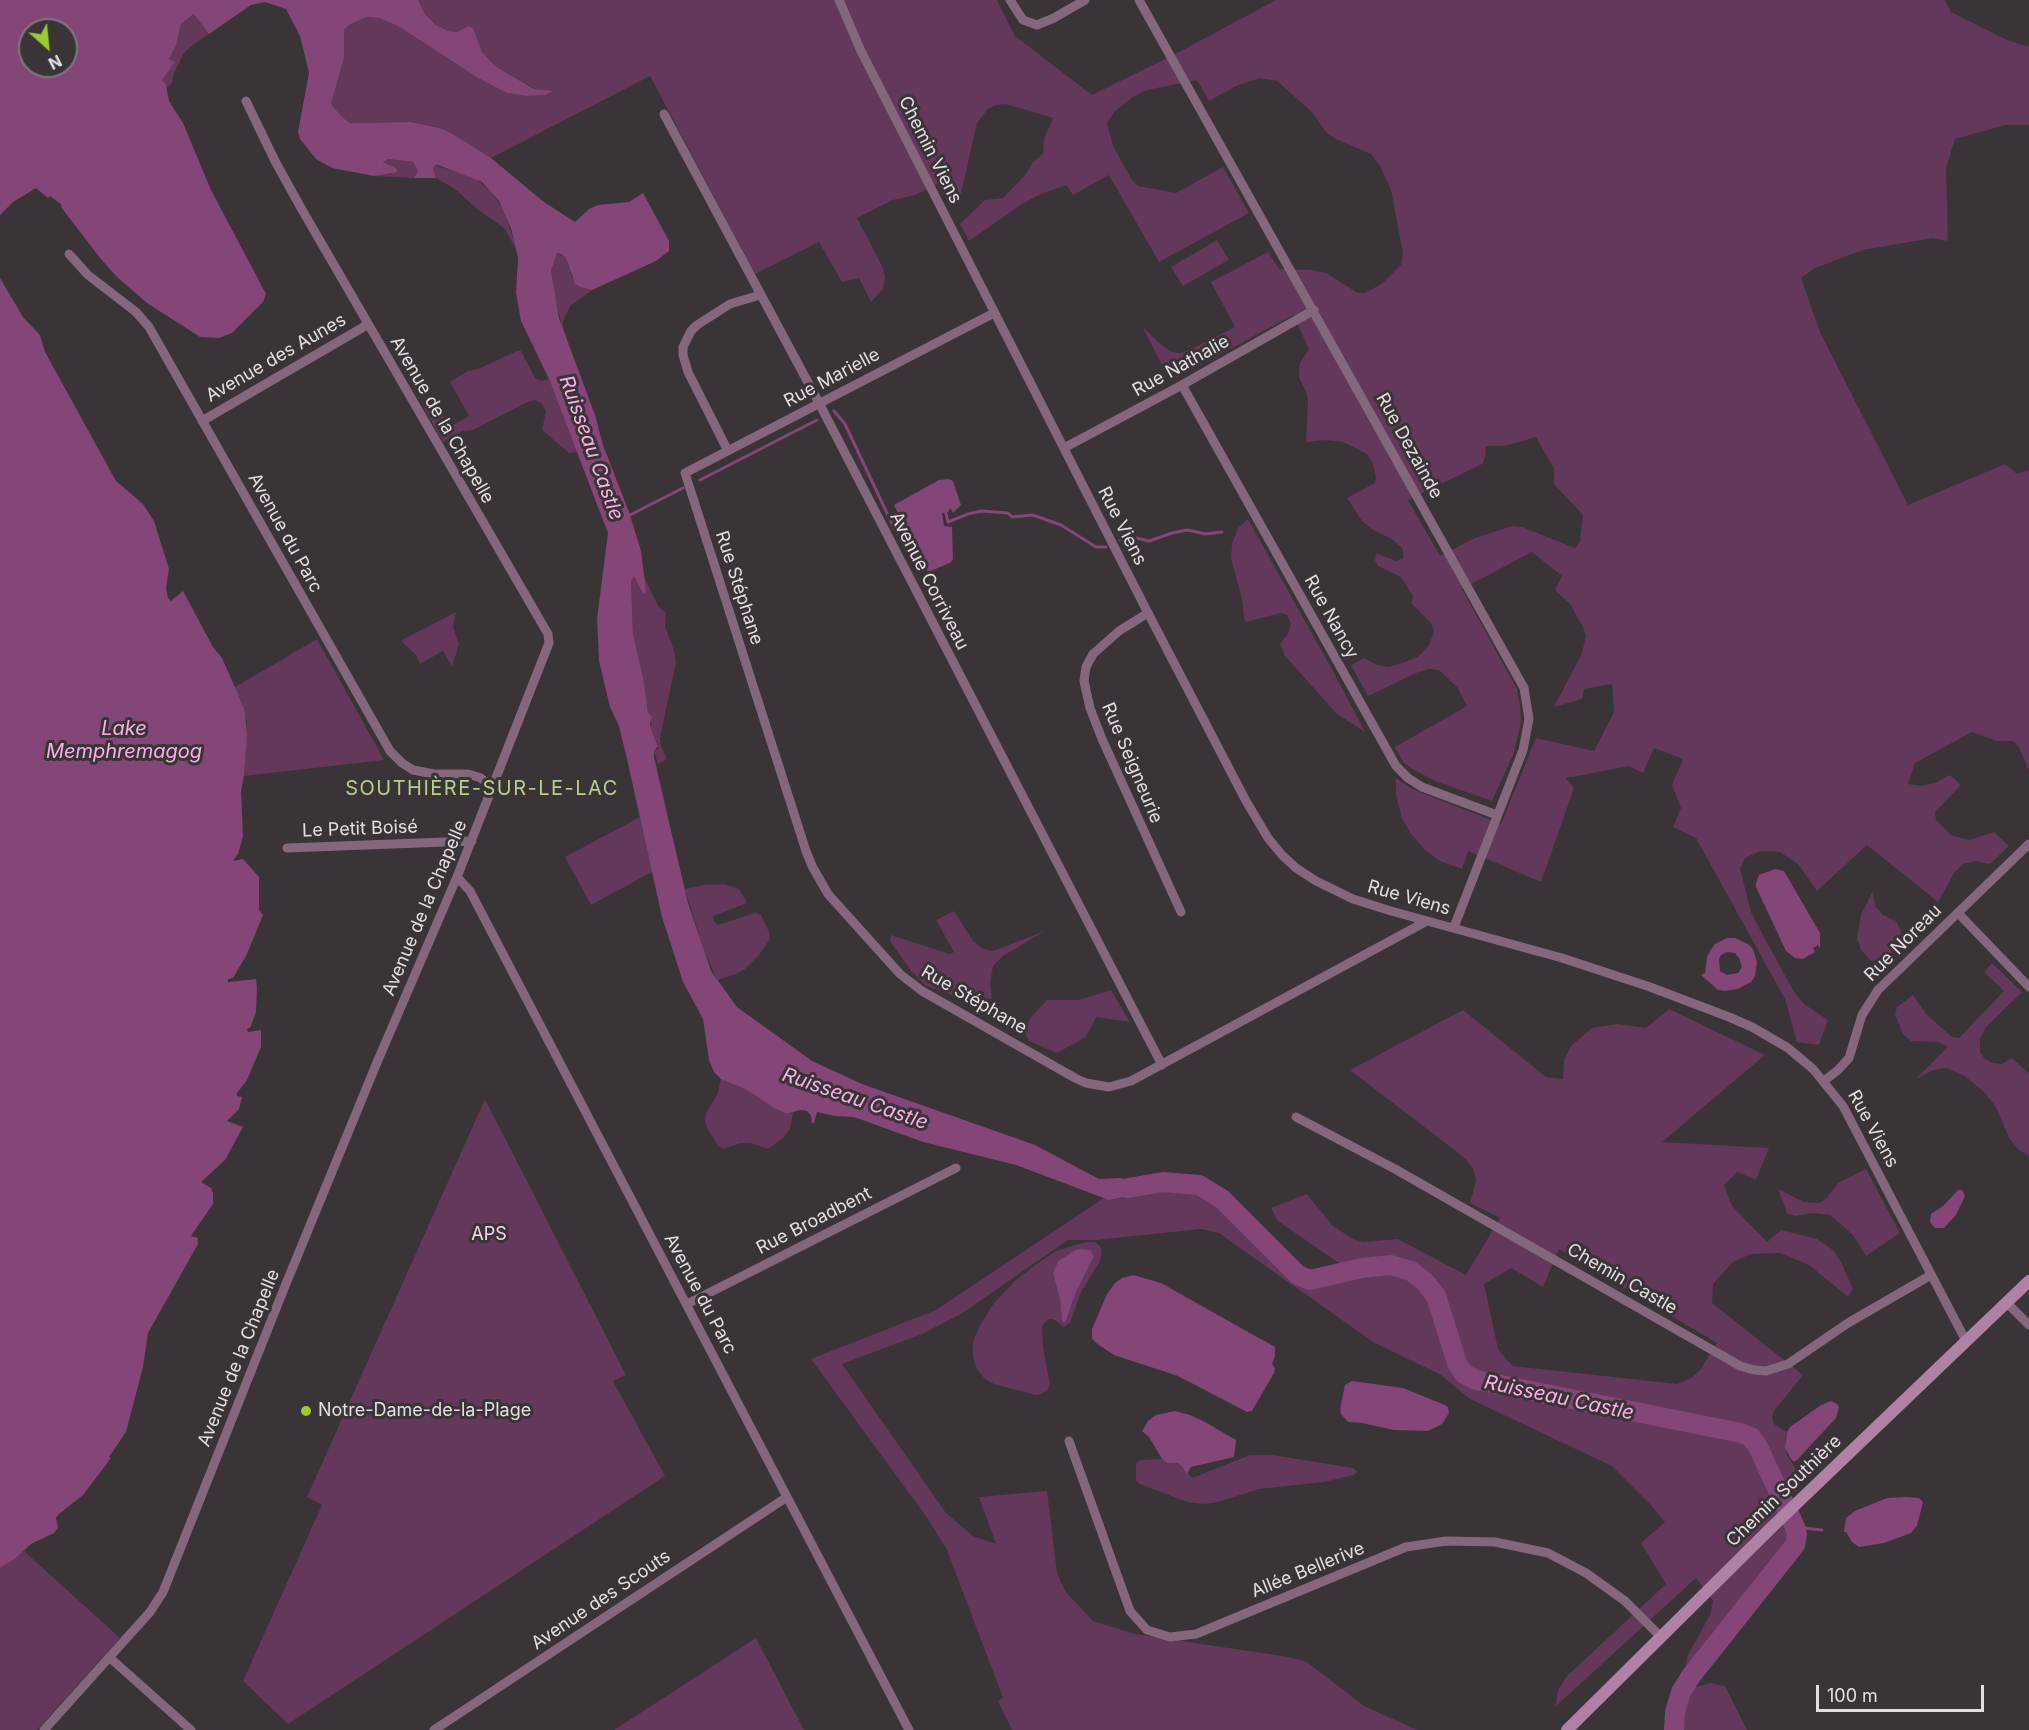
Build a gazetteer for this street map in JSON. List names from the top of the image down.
{
  "streets": {
    "street": [
      "Chemin Viens",
      "Avenue des Aunes",
      "Rue Nathalie",
      "Rue Marielle",
      "Avenue de la Chapelle",
      "Rue Dezainde",
      "Rue Viens",
      "Avenue du Parc",
      "Avenue Corriveau",
      "Rue Stéphane",
      "Rue Nancy",
      "Rue Seigneurie",
      "Le Petit Boisé",
      "Rue Noreau",
      "Rue Broadbent",
      "Chemin Castle",
      "Chemin Southière",
      "Allée Bellerive",
      "Avenue des Scouts"
    ]
  },
  "crossings": [
    ["Chemin Viens", "Rue Marielle"],
    ["Chemin Viens", "Rue Viens"],
    ["Avenue des Aunes", "Avenue de la Chapelle"],
    ["Avenue des Aunes", "Avenue du Parc"],
    ["Rue Nathalie", "Rue Dezainde"],
    ["Rue Nathalie", "Rue Viens"],
    ["Rue Nathalie", "Rue Nancy"],
    ["Rue Marielle", "Rue Viens"],
    ["Rue Marielle", "Avenue Corriveau"],
    ["Rue Marielle", "Rue Stéphane"],
    ["Avenue de la Chapelle", "Avenue du Parc"],
    ["Avenue de la Chapelle", "Le Petit Boisé"],
    ["Rue Dezainde", "Rue Viens"],
    ["Rue Dezainde", "Rue Nancy"],
    ["Rue Viens", "Rue Stéphane"],
    ["Rue Viens", "Rue Seigneurie"],
    ["Rue Viens", "Rue Noreau"],
    ["Rue Viens", "Chemin Castle"],
    ["Rue Viens", "Chemin Southière"],
    ["Avenue du Parc", "Rue Broadbent"],
    ["Avenue du Parc", "Avenue des Scouts"],
    ["Avenue Corriveau", "Rue Stéphane"],
    ["Chemin Southière", "Allée Bellerive"]
  ],
  "districts": ["SOUTHIÈRE-SUR-LE-LAC"],
  "water": ["Ruisseau Castle", "Lake Memphremagog"],
  "parks": ["APS"],
  "places": ["Notre-Dame-de-la-Plage"],
  "scale_bar": "100 m",
  "north": "bottom right"
}
